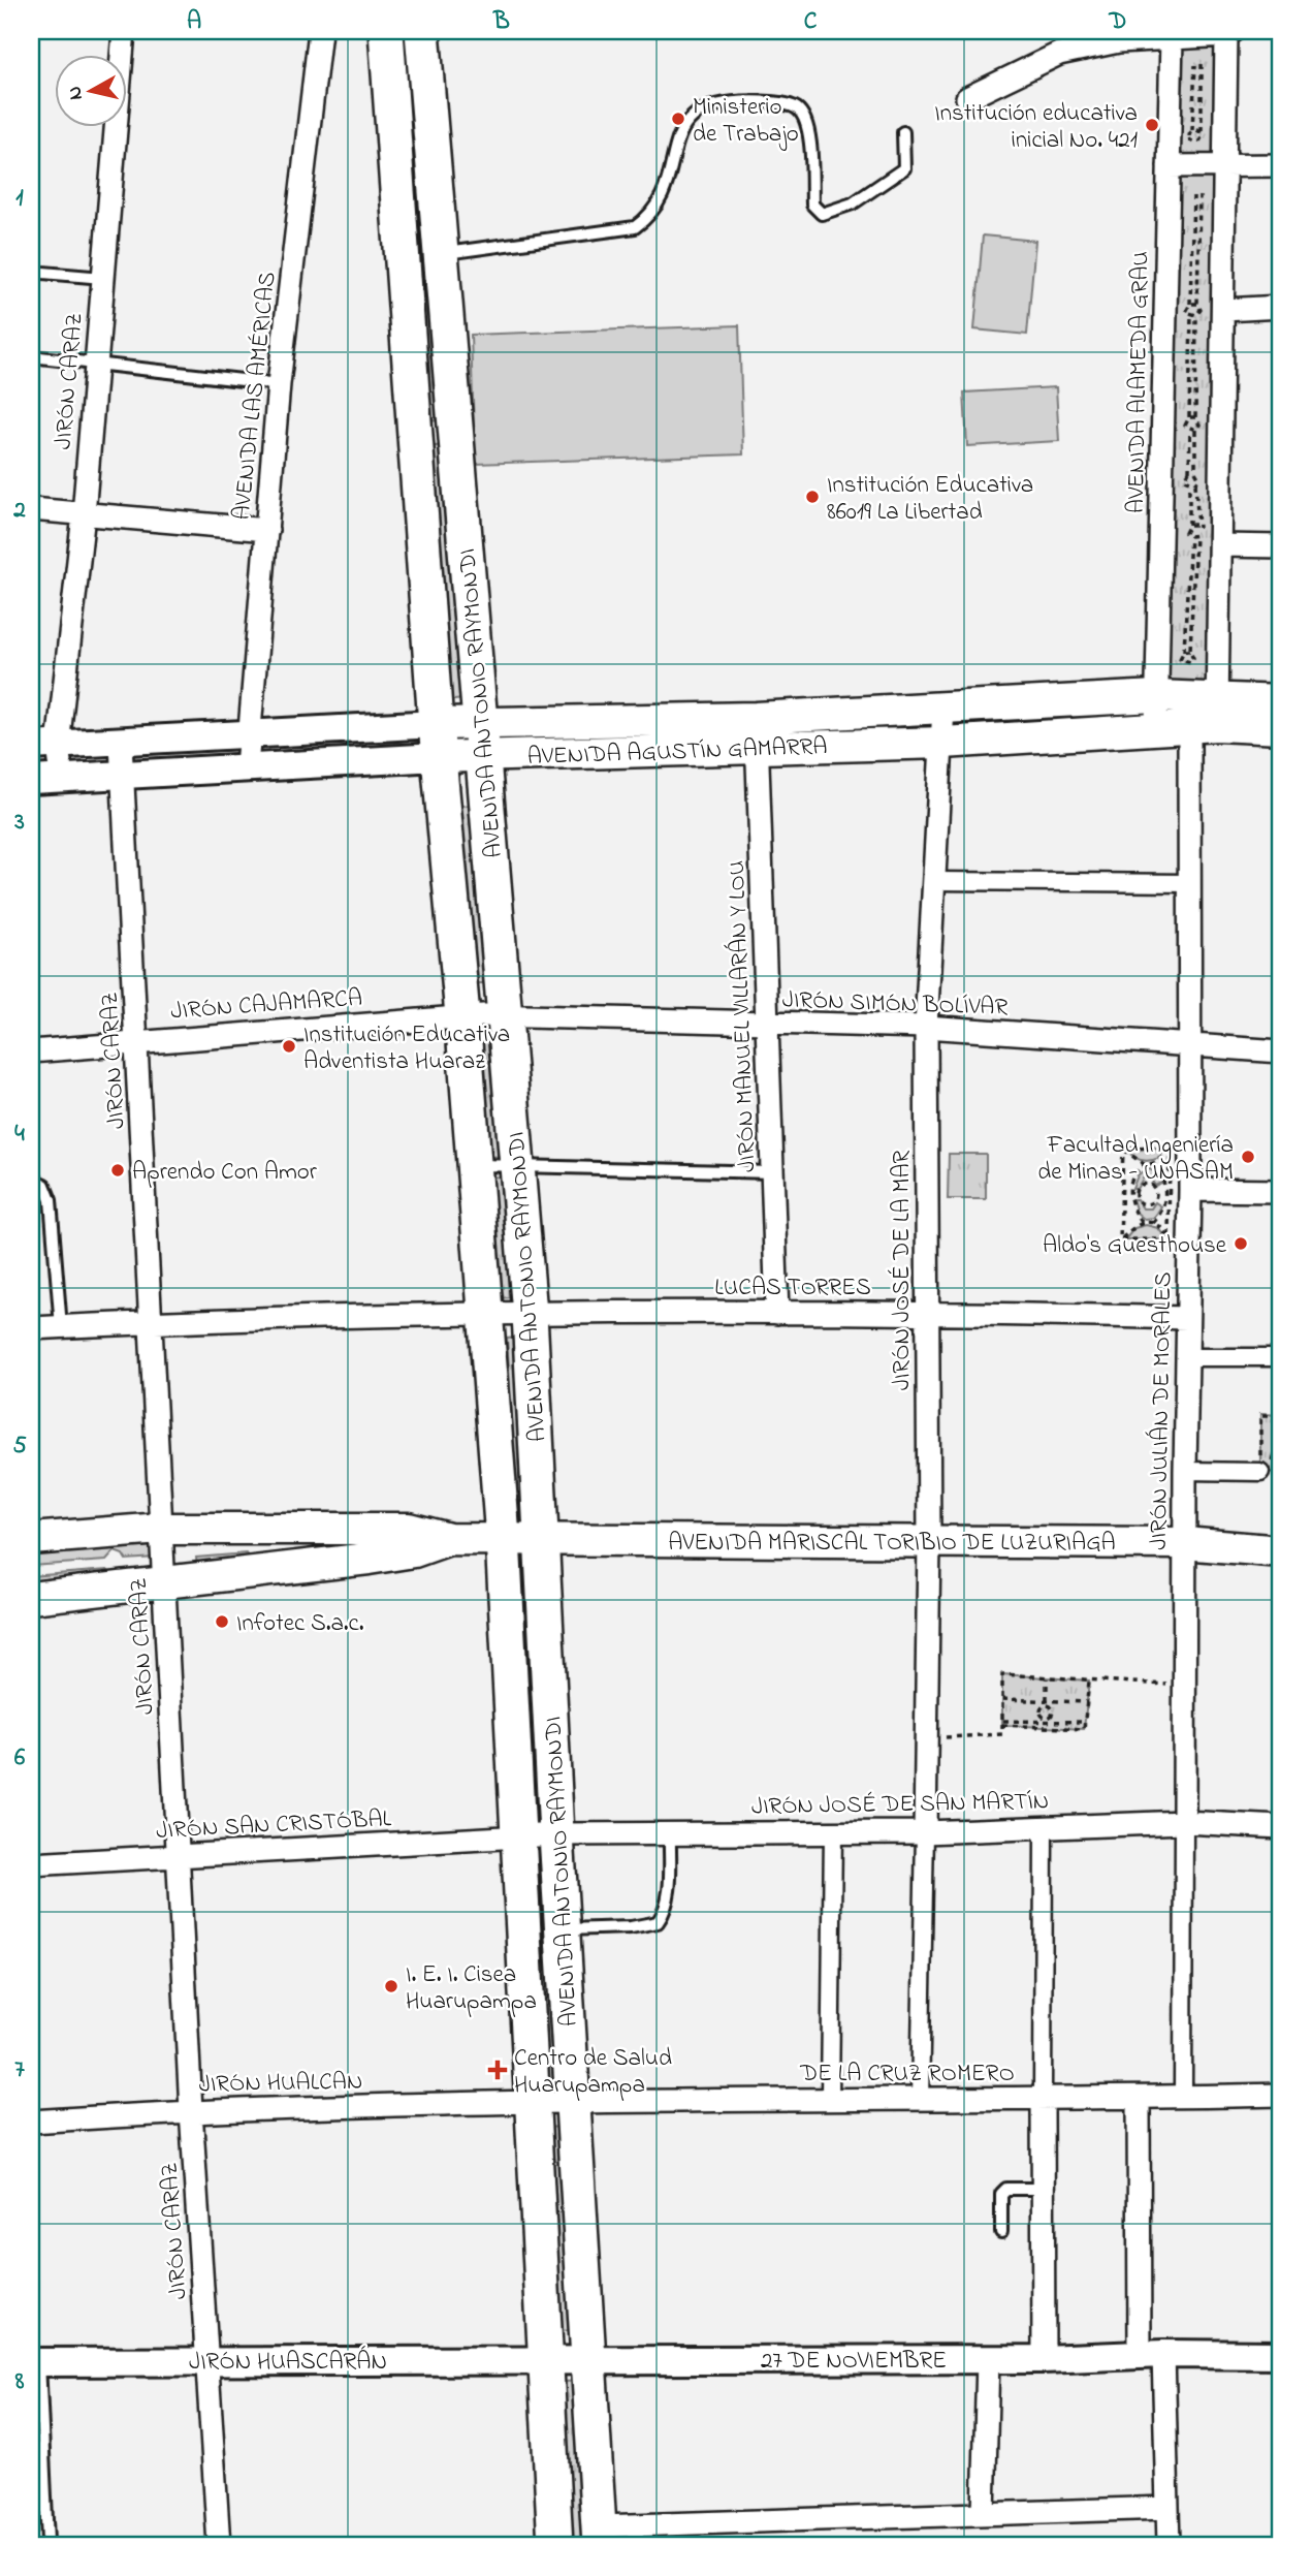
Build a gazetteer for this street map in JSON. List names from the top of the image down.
{
  "streets": {
    "main road": ["AVENIDA ANTONIO RAYMONDI", "AVENIDA AGUSTÍN GAMARRA", "AVENIDA MARISCAL TORIBIO DE LUZURIAGA"],
    "street": [
      "JIRÓN CARAZ",
      "AVENIDA ALAMEDA GRAU",
      "AVENIDA LAS AMÉRICAS",
      "JIRÓN SIMÓN BOLÍVAR",
      "JIRÓN CAJAMARCA",
      "JIRÓN MANUEL VILLARÁN Y LOU",
      "JIRÓN JOSÉ DE LA MAR",
      "LUCAS TORRES",
      "JIRÓN JULIÁN DE MORALES",
      "JIRÓN JOSÉ DE SAN MARTÍN",
      "JIRÓN SAN CRISTÓBAL",
      "DE LA CRUZ ROMERO",
      "JIRÓN HUALCAN",
      "27 DE NOVIEMBRE",
      "JIRÓN HUASCARÁN"
    ]
  },
  "crossings": [
    ["JIRÓN CARAZ", "AVENIDA AGUSTÍN GAMARRA"],
    ["JIRÓN CARAZ", "JIRÓN CAJAMARCA"],
    ["JIRÓN CARAZ", "LUCAS TORRES"],
    ["JIRÓN CARAZ", "JIRÓN SAN CRISTÓBAL"],
    ["JIRÓN CARAZ", "JIRÓN HUALCAN"],
    ["JIRÓN CARAZ", "JIRÓN HUASCARÁN"],
    ["AVENIDA ALAMEDA GRAU", "AVENIDA AGUSTÍN GAMARRA"],
    ["AVENIDA LAS AMÉRICAS", "AVENIDA AGUSTÍN GAMARRA"],
    ["AVENIDA ANTONIO RAYMONDI", "AVENIDA AGUSTÍN GAMARRA"],
    ["AVENIDA ANTONIO RAYMONDI", "JIRÓN SIMÓN BOLÍVAR"],
    ["AVENIDA ANTONIO RAYMONDI", "JIRÓN CAJAMARCA"],
    ["AVENIDA ANTONIO RAYMONDI", "LUCAS TORRES"],
    ["AVENIDA ANTONIO RAYMONDI", "AVENIDA MARISCAL TORIBIO DE LUZURIAGA"],
    ["AVENIDA ANTONIO RAYMONDI", "JIRÓN JOSÉ DE SAN MARTÍN"],
    ["AVENIDA ANTONIO RAYMONDI", "JIRÓN SAN CRISTÓBAL"],
    ["AVENIDA ANTONIO RAYMONDI", "DE LA CRUZ ROMERO"],
    ["AVENIDA ANTONIO RAYMONDI", "JIRÓN HUALCAN"],
    ["AVENIDA ANTONIO RAYMONDI", "27 DE NOVIEMBRE"],
    ["AVENIDA ANTONIO RAYMONDI", "JIRÓN HUASCARÁN"],
    ["AVENIDA AGUSTÍN GAMARRA", "JIRÓN MANUEL VILLARÁN Y LOU"],
    ["AVENIDA AGUSTÍN GAMARRA", "JIRÓN JOSÉ DE LA MAR"],
    ["AVENIDA AGUSTÍN GAMARRA", "JIRÓN JULIÁN DE MORALES"],
    ["JIRÓN SIMÓN BOLÍVAR", "JIRÓN CAJAMARCA"],
    ["JIRÓN SIMÓN BOLÍVAR", "JIRÓN MANUEL VILLARÁN Y LOU"],
    ["JIRÓN SIMÓN BOLÍVAR", "JIRÓN JOSÉ DE LA MAR"],
    ["JIRÓN SIMÓN BOLÍVAR", "JIRÓN JULIÁN DE MORALES"],
    ["JIRÓN MANUEL VILLARÁN Y LOU", "LUCAS TORRES"],
    ["JIRÓN JOSÉ DE LA MAR", "LUCAS TORRES"],
    ["JIRÓN JOSÉ DE LA MAR", "AVENIDA MARISCAL TORIBIO DE LUZURIAGA"],
    ["JIRÓN JOSÉ DE LA MAR", "JIRÓN JOSÉ DE SAN MARTÍN"],
    ["LUCAS TORRES", "JIRÓN JULIÁN DE MORALES"],
    ["JIRÓN JULIÁN DE MORALES", "AVENIDA MARISCAL TORIBIO DE LUZURIAGA"],
    ["JIRÓN JULIÁN DE MORALES", "JIRÓN JOSÉ DE SAN MARTÍN"],
    ["JIRÓN JULIÁN DE MORALES", "DE LA CRUZ ROMERO"],
    ["JIRÓN JOSÉ DE SAN MARTÍN", "JIRÓN SAN CRISTÓBAL"],
    ["DE LA CRUZ ROMERO", "JIRÓN HUALCAN"],
    ["27 DE NOVIEMBRE", "JIRÓN HUASCARÁN"]
  ],
  "places": {
    "other": [
      "Ministerio de Trabajo",
      "Institución educativa inicial No. 421",
      "Institución Educativa 86019 La Libertad",
      "Institución Educativa Adventista Huaraz",
      "Facultad Ingeniería de Minas - UNASAM",
      "Aprendo Con Amor",
      "Aldo's Guesthouse",
      "Infotec S.a.c.",
      "I. E. I. Cisea Huarupampa"
    ],
    "health": ["Centro de Salud Huarupampa"]
  },
  "north": "left",
  "grid": {
    "columns": [
      "A",
      "B",
      "C",
      "D"
    ],
    "rows": [
      "1",
      "2",
      "3",
      "4",
      "5",
      "6",
      "7",
      "8"
    ]
  }
}
